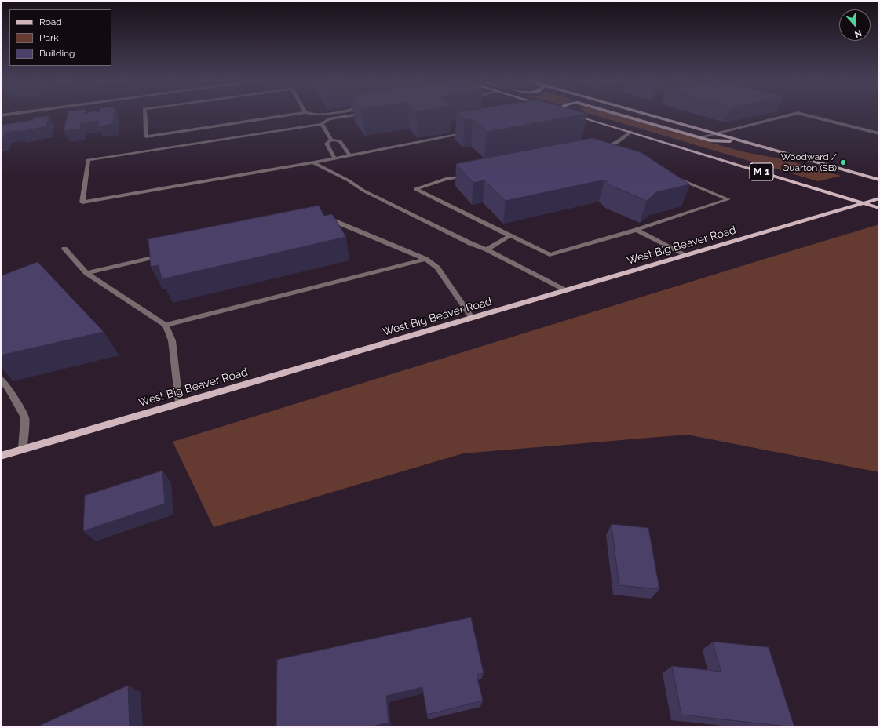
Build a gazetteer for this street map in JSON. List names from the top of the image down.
{
  "streets": {
    "main road": ["M 1", "West Big Beaver Road"]
  },
  "crossings": [
    ["M 1", "West Big Beaver Road"]
  ],
  "places": ["Woodward / Quarton (SB)"],
  "legend": ["Road", "Park", "Building"],
  "north": "bottom"
}
